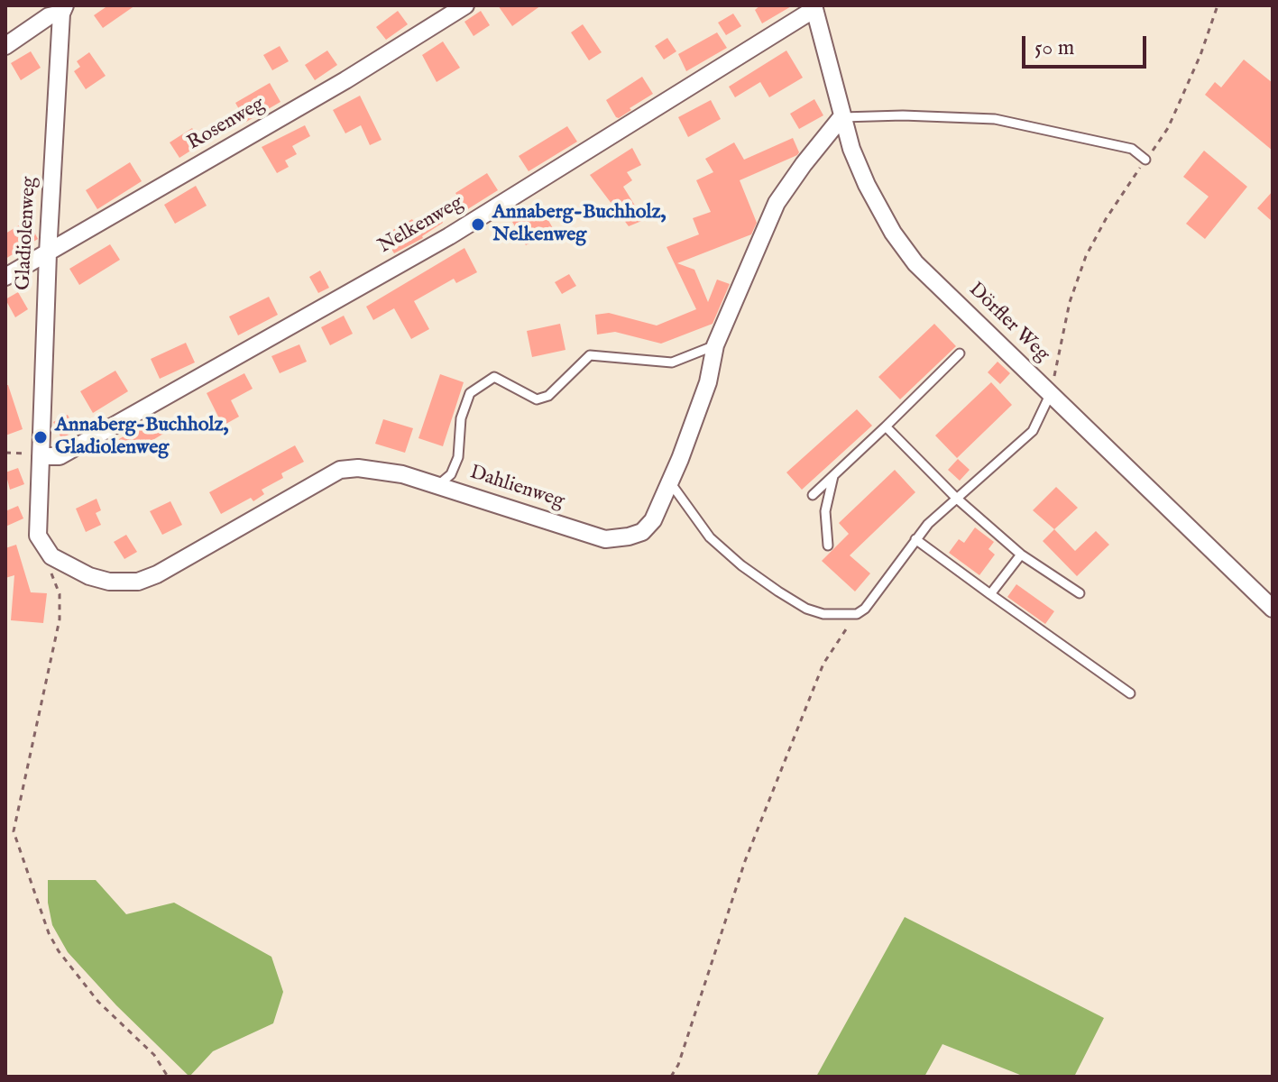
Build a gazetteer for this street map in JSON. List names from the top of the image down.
{
  "streets": {
    "street": [
      "Rosenweg",
      "Nelkenweg",
      "Gladiolenweg",
      "Dörfler Weg",
      "Dahlienweg"
    ]
  },
  "crossings": [
    ["Rosenweg", "Gladiolenweg"],
    ["Nelkenweg", "Gladiolenweg"],
    ["Nelkenweg", "Dörfler Weg"],
    ["Dörfler Weg", "Dahlienweg"]
  ],
  "places": ["Annaberg-Buchholz, Nelkenweg", "Annaberg-Buchholz, Gladiolenweg"],
  "scale_bar": "50 m"
}
